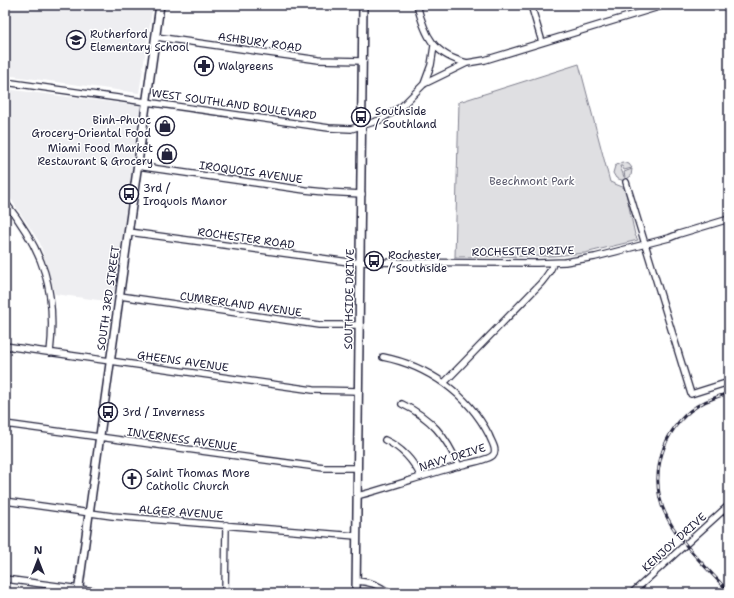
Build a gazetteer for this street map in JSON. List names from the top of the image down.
{
  "streets": {
    "street": [
      "ASHBURY ROAD",
      "WEST SOUTHLAND BOULEVARD",
      "IROQUOIS AVENUE",
      "ROCHESTER ROAD",
      "ROCHESTER DRIVE",
      "SOUTH 3RD STREET",
      "SOUTHSIDE DRIVE",
      "CUMBERLAND AVENUE",
      "GHEENS AVENUE",
      "INVERNESS AVENUE",
      "NAVY DRIVE",
      "ALGER AVENUE",
      "KENJOY DRIVE"
    ]
  },
  "crossings": [
    ["ASHBURY ROAD", "SOUTH 3RD STREET"],
    ["ASHBURY ROAD", "SOUTHSIDE DRIVE"],
    ["WEST SOUTHLAND BOULEVARD", "SOUTH 3RD STREET"],
    ["WEST SOUTHLAND BOULEVARD", "SOUTHSIDE DRIVE"],
    ["IROQUOIS AVENUE", "SOUTH 3RD STREET"],
    ["IROQUOIS AVENUE", "SOUTHSIDE DRIVE"],
    ["ROCHESTER ROAD", "ROCHESTER DRIVE"],
    ["ROCHESTER ROAD", "SOUTH 3RD STREET"],
    ["ROCHESTER ROAD", "SOUTHSIDE DRIVE"],
    ["ROCHESTER DRIVE", "SOUTHSIDE DRIVE"],
    ["SOUTH 3RD STREET", "CUMBERLAND AVENUE"],
    ["SOUTH 3RD STREET", "GHEENS AVENUE"],
    ["SOUTH 3RD STREET", "INVERNESS AVENUE"],
    ["SOUTH 3RD STREET", "ALGER AVENUE"],
    ["SOUTHSIDE DRIVE", "CUMBERLAND AVENUE"],
    ["SOUTHSIDE DRIVE", "GHEENS AVENUE"],
    ["SOUTHSIDE DRIVE", "INVERNESS AVENUE"],
    ["SOUTHSIDE DRIVE", "NAVY DRIVE"],
    ["SOUTHSIDE DRIVE", "ALGER AVENUE"]
  ],
  "parks": ["Beechmont Park"],
  "places": {
    "school or university": ["Rutherford Elementary School"],
    "pharmacy": ["Walgreens"],
    "bus stop": [
      "Southside / Southland",
      "3rd / Iroquois Manor",
      "Rochester / Southside",
      "3rd / Inverness"
    ],
    "shop": ["Binh-Phuoc Grocery-Oriental Food", "Miami Food Market Restaurant & Grocery"],
    "church": ["Saint Thomas More Catholic Church"]
  },
  "north": "top"
}
